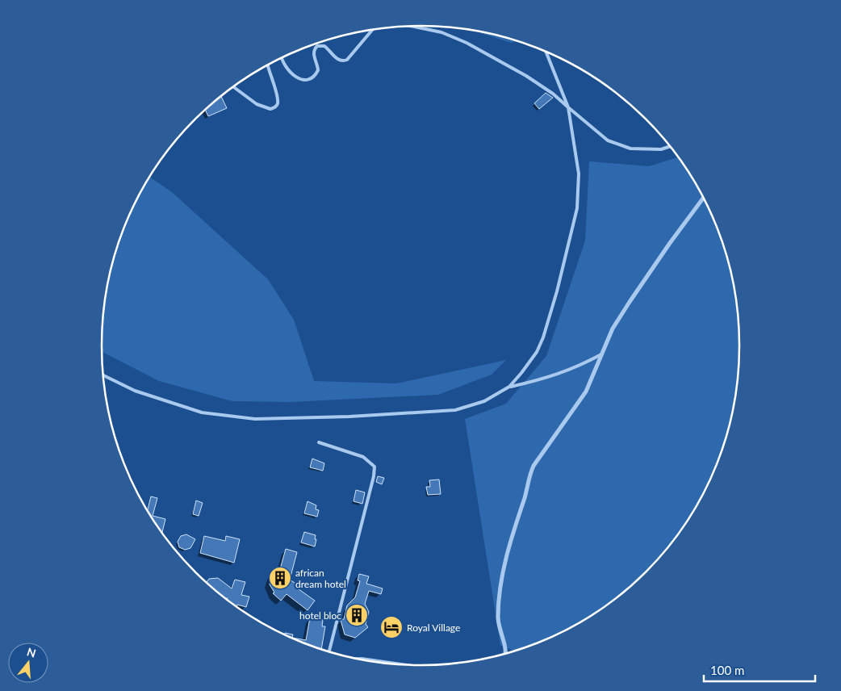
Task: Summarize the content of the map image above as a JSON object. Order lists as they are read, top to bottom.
{
  "places": {
    "building": ["african dream hotel", "hotel bloc"],
    "hotel": ["Royal Village"]
  },
  "scale_bar": "100 m",
  "north": "top"
}
